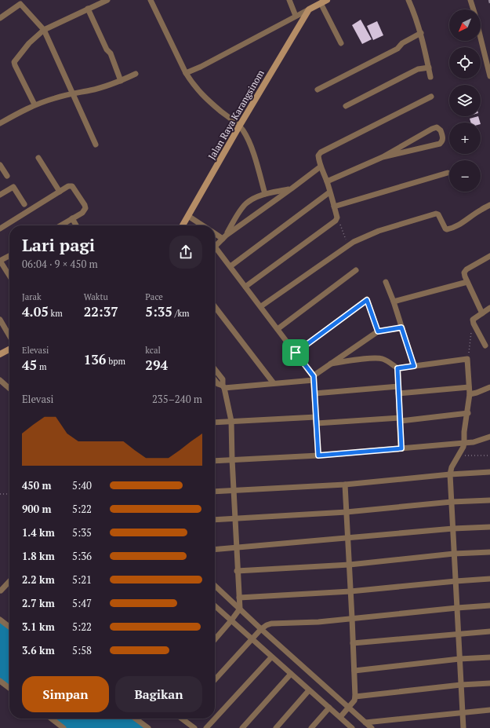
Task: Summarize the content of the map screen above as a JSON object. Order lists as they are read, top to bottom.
{
  "streets": {
    "street": ["Jalan Raya Karangsinom"]
  },
  "north": "bottom left",
  "page": {
    "map_buttons": ["+", "−"],
    "heading": ["Lari pagi", "06:04 · 9 × 450 m"],
    "stats": [
      ["Jarak", "4.05 km"],
      ["Waktu", "22:37"],
      ["Pace", "5:35 /km"],
      ["Elevasi", "45 m"],
      ["136 bpm"],
      ["kcal", "294"]
    ],
    "chart": ["Elevasi", "235–240 m"],
    "list": [
      {
        "name": "450 m",
        "note": "5:40"
      },
      {
        "name": "900 m",
        "note": "5:22"
      },
      {
        "name": "1.4 km",
        "note": "5:35"
      },
      {
        "name": "1.8 km",
        "note": "5:36"
      },
      {
        "name": "2.2 km",
        "note": "5:21"
      },
      {
        "name": "2.7 km",
        "note": "5:47"
      },
      {
        "name": "3.1 km",
        "note": "5:22"
      },
      {
        "name": "3.6 km",
        "note": "5:58"
      }
    ],
    "buttons": ["Simpan", "Bagikan"]
  }
}
